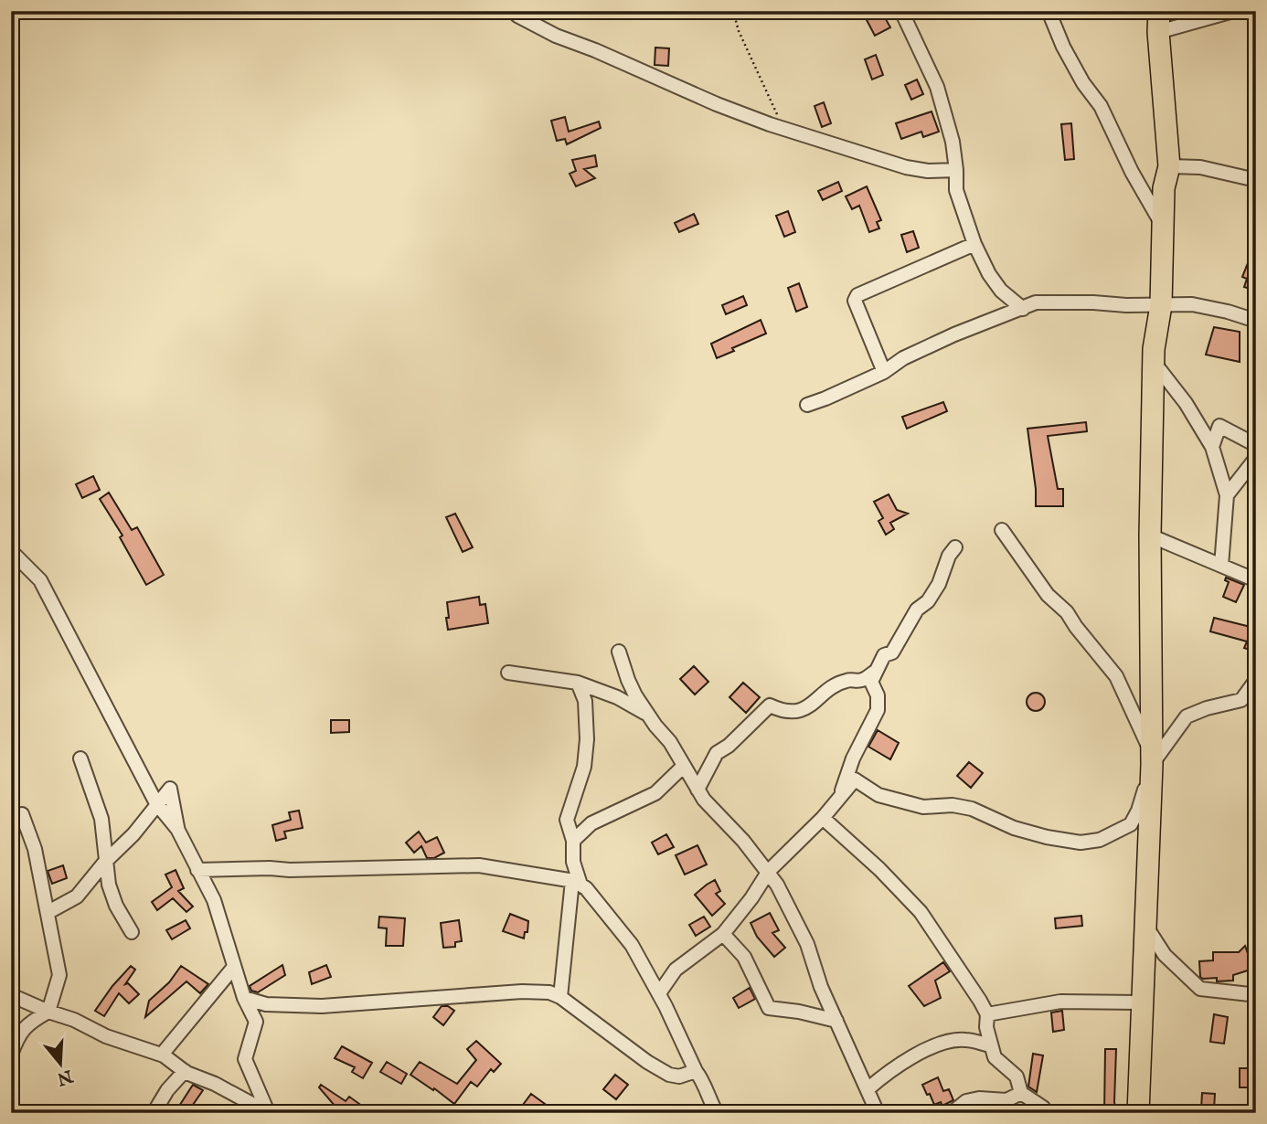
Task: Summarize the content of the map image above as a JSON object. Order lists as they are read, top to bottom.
{
  "north": "bottom"
}
